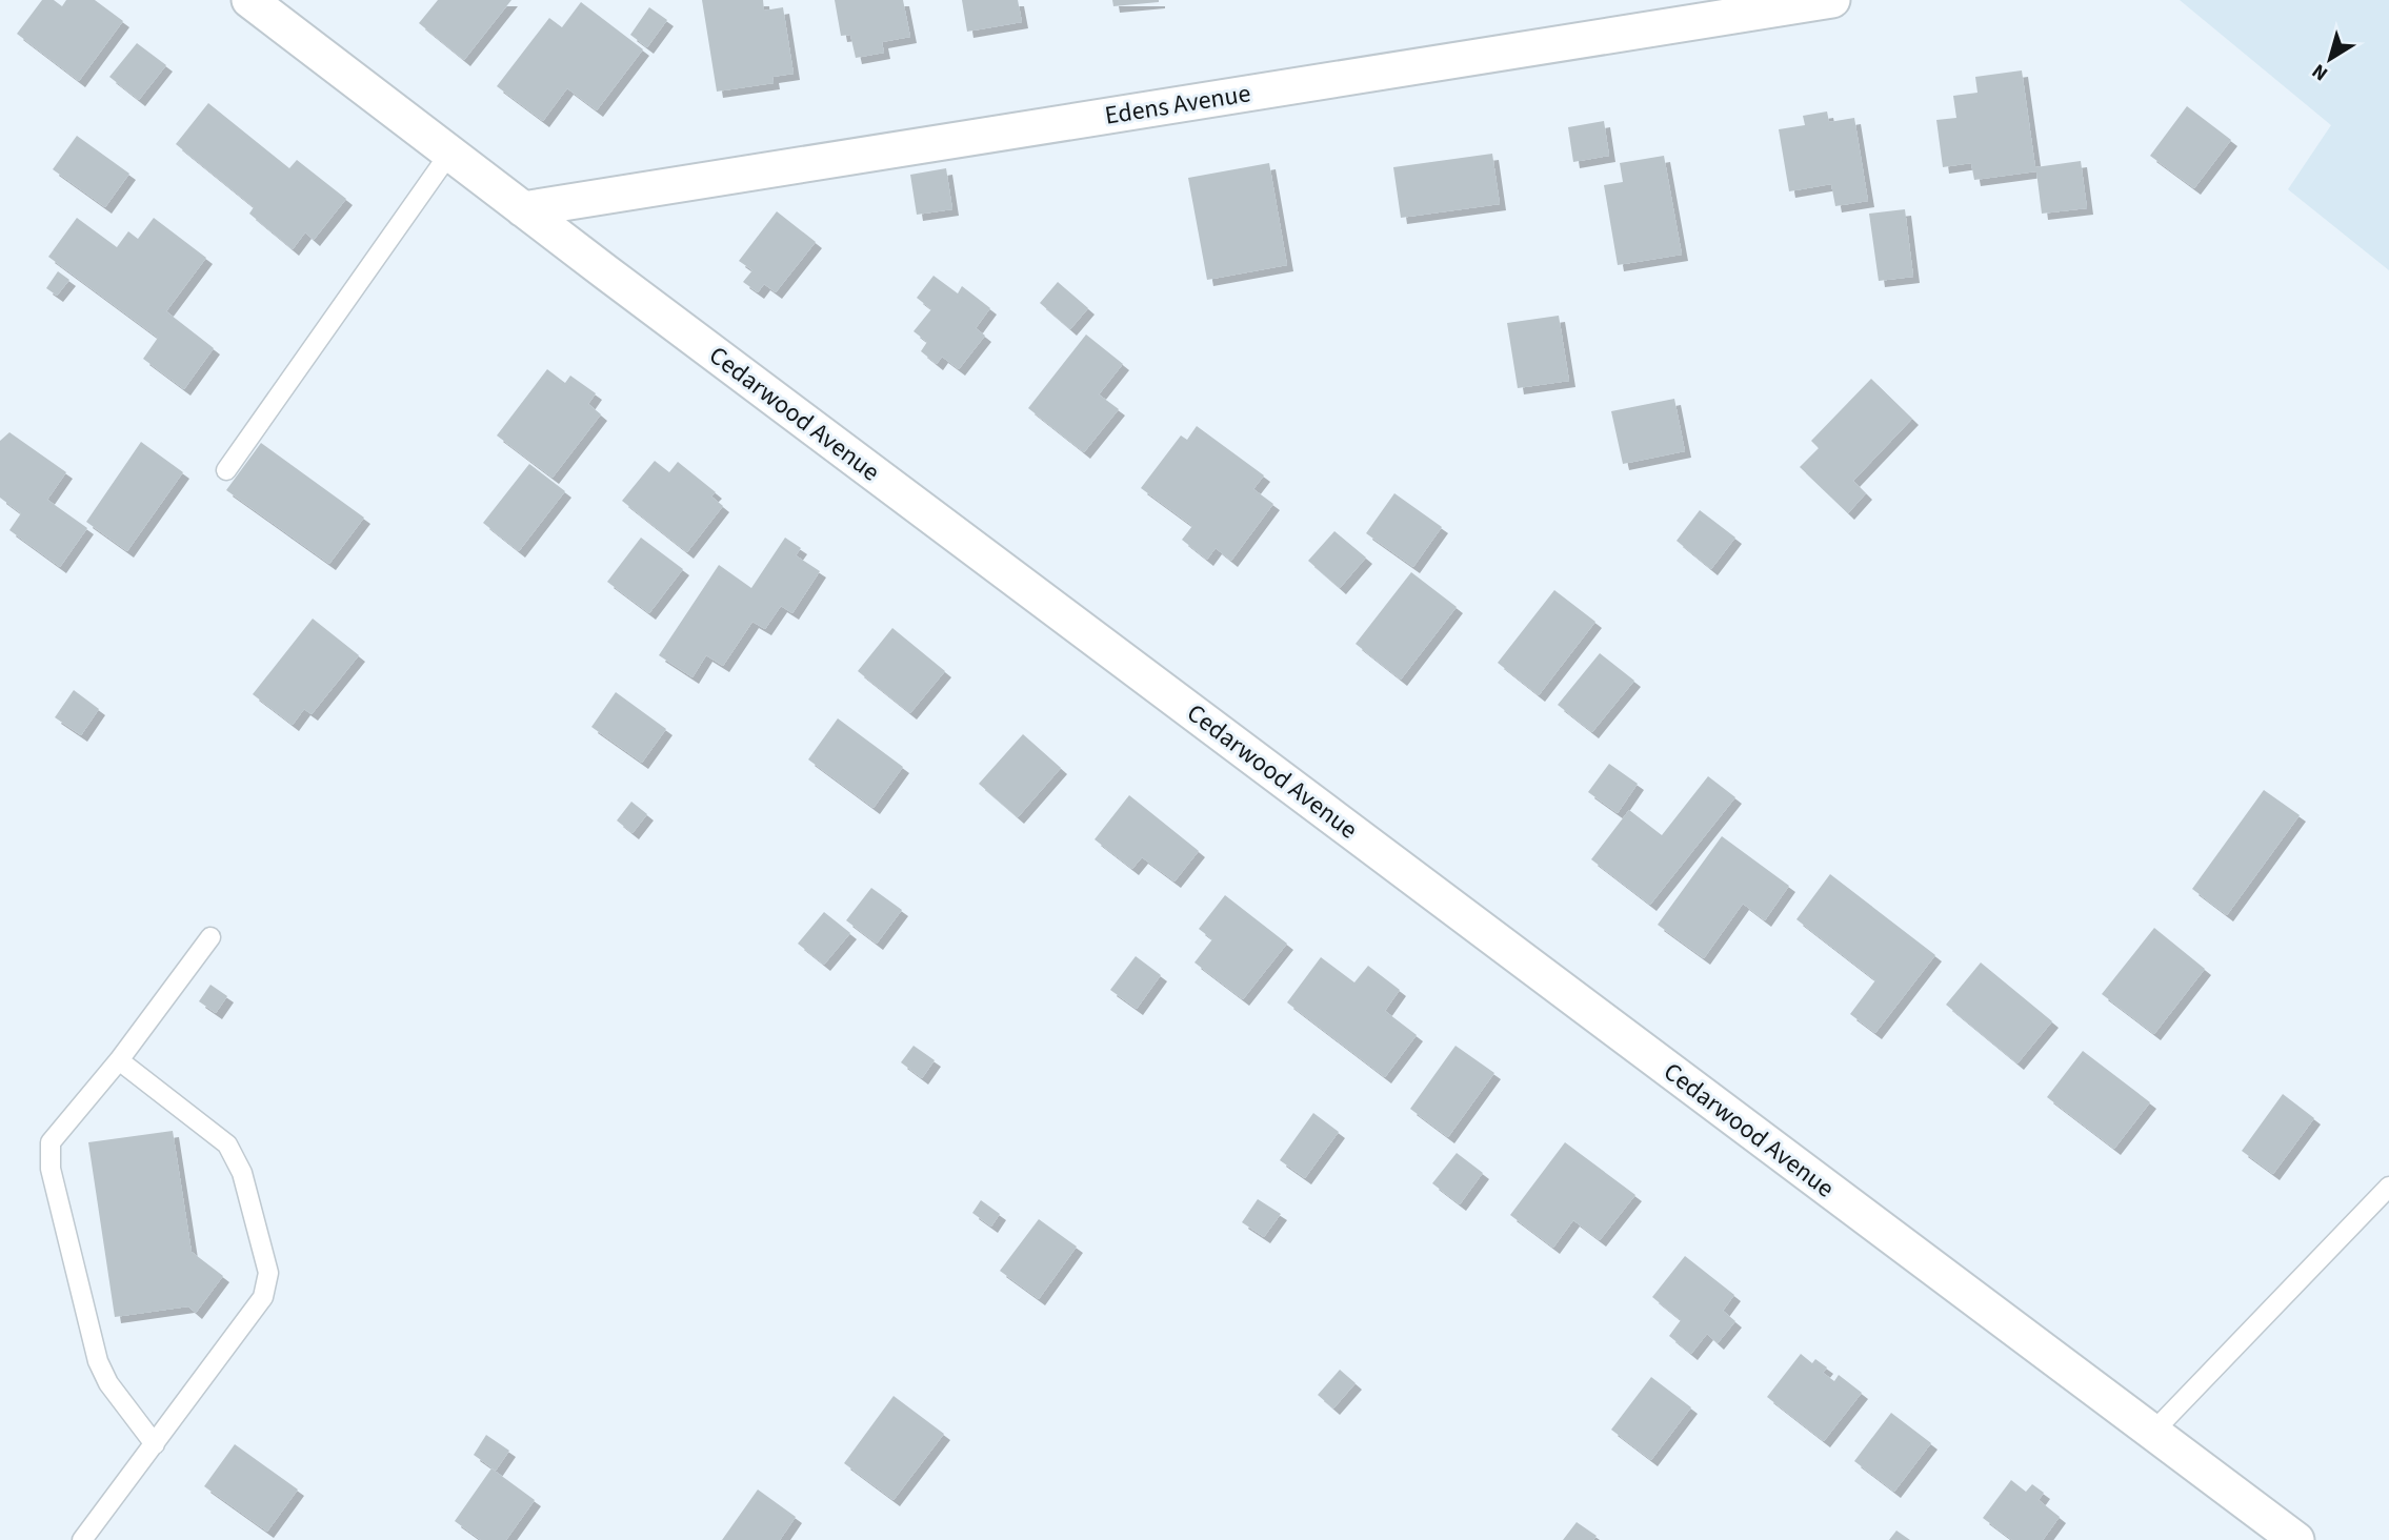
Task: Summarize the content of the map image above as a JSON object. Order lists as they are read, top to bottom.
{
  "streets": {
    "street": ["Edens Avenue", "Cedarwood Avenue"]
  },
  "crossings": [
    ["Edens Avenue", "Cedarwood Avenue"]
  ],
  "north": "bottom left"
}
